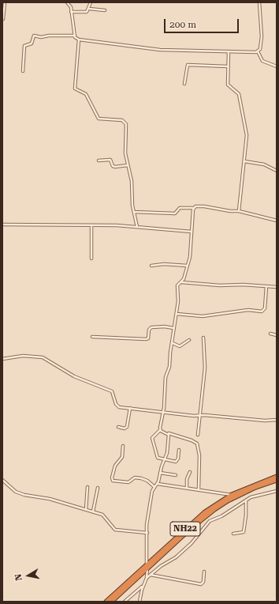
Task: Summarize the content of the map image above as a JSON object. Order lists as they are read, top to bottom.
{
  "streets": {
    "highway": ["NH22"]
  },
  "scale_bar": "200 m",
  "north": "left"
}
